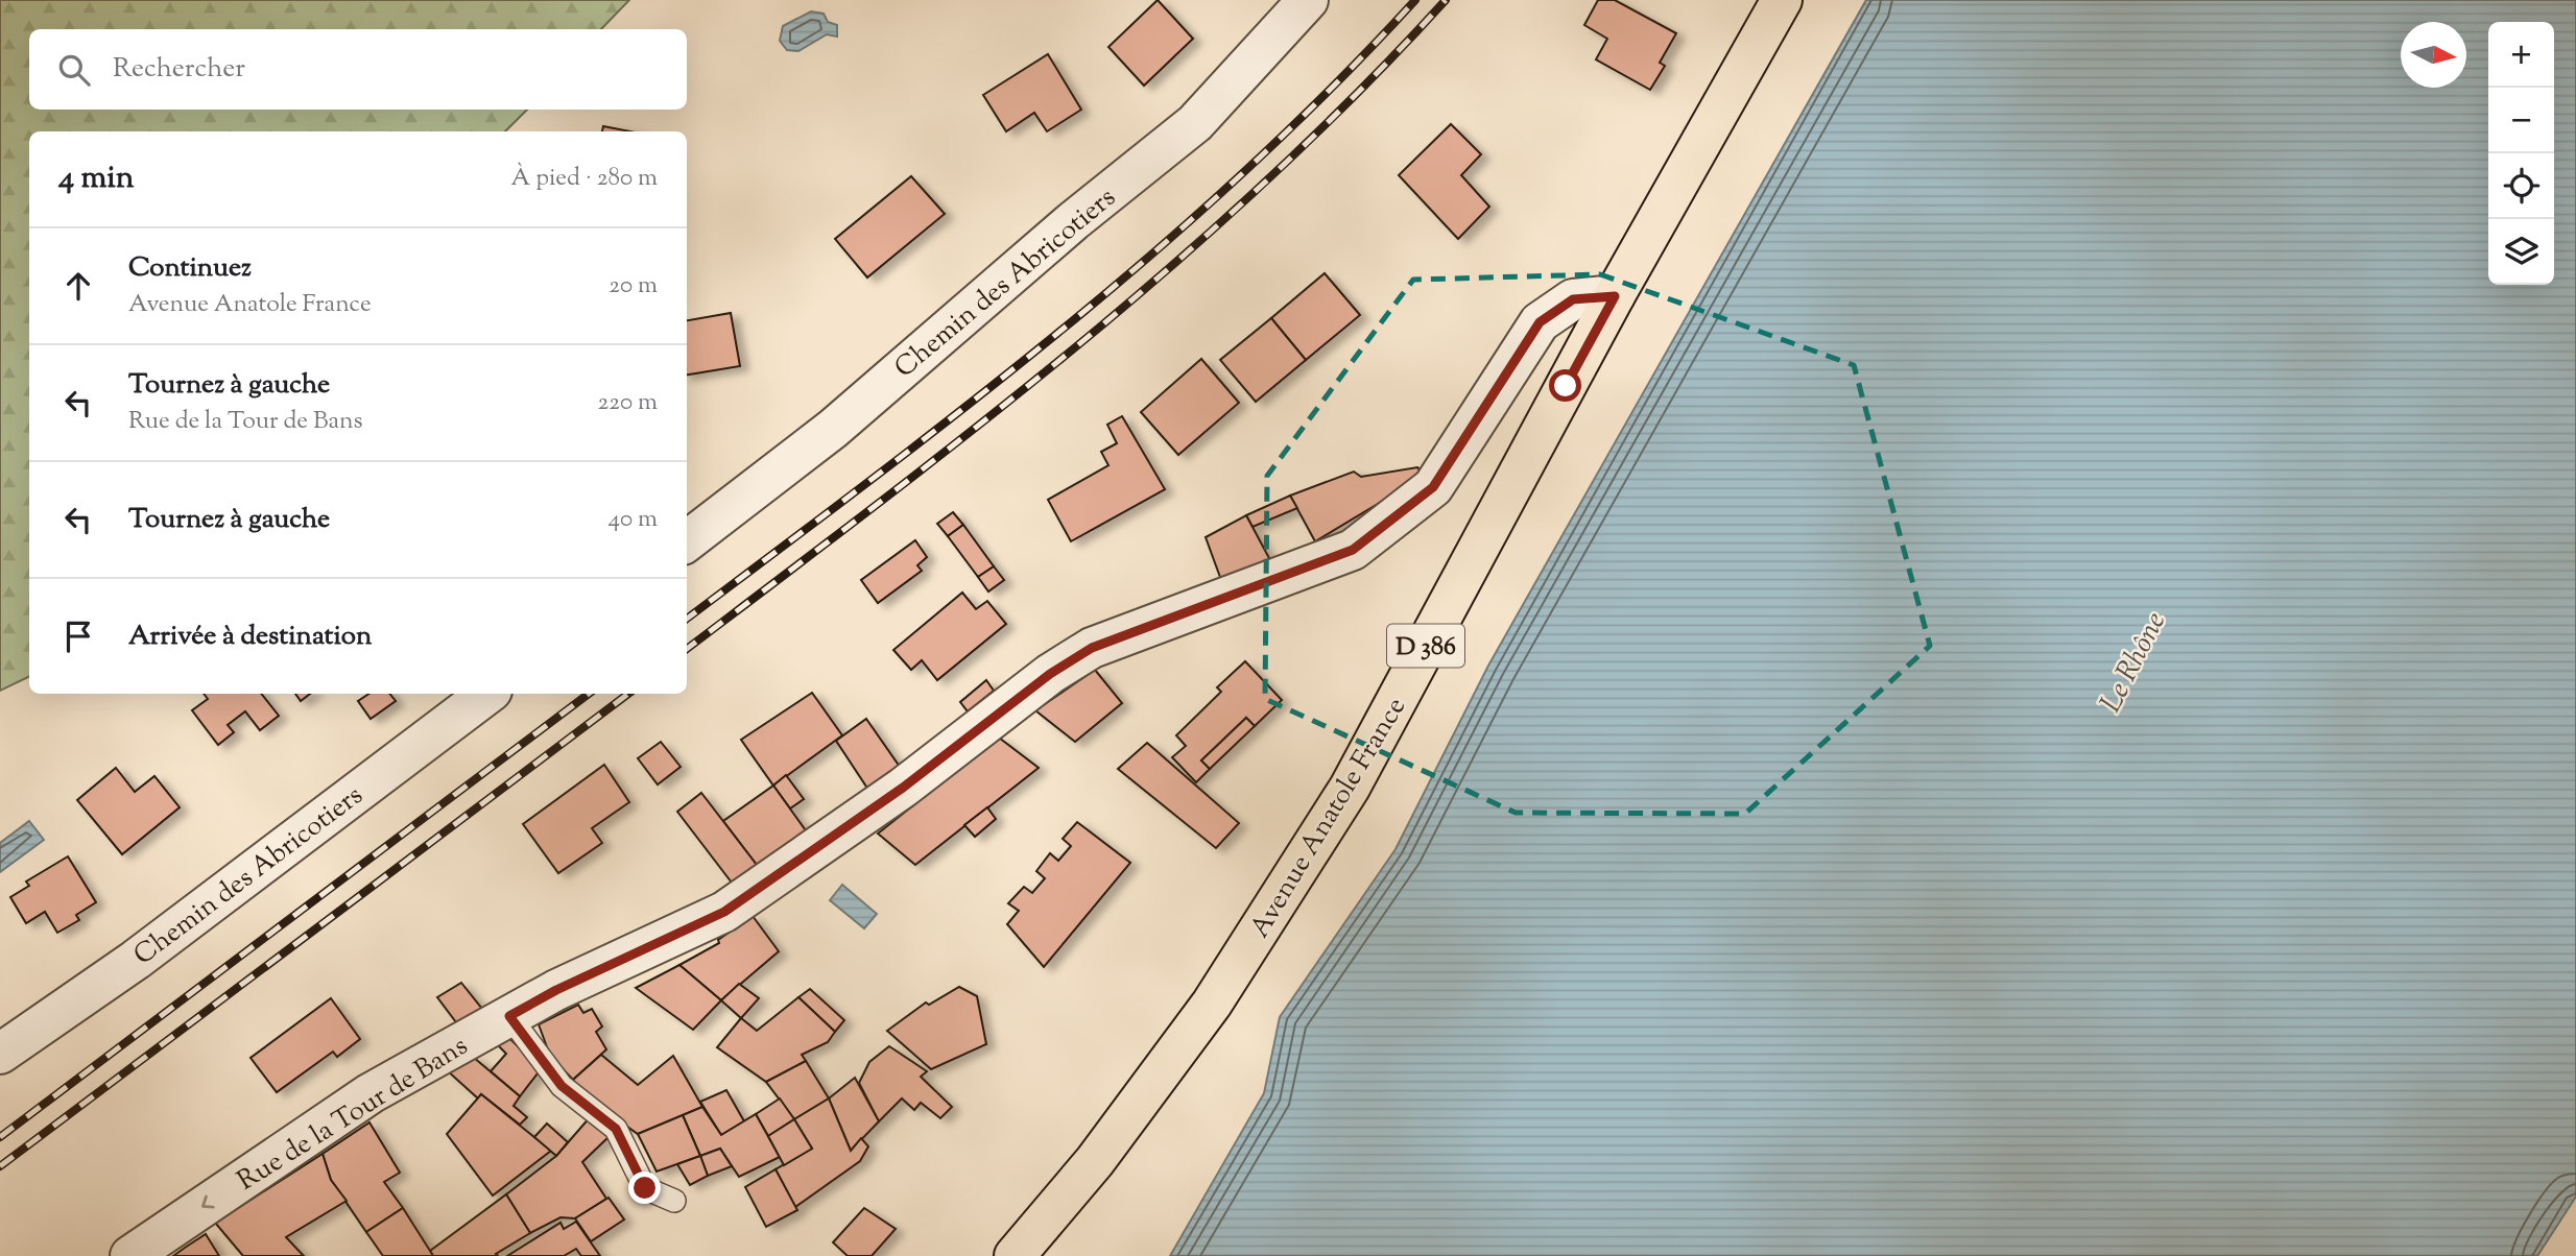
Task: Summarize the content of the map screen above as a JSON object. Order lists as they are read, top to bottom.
{
  "streets": {
    "main road": ["D 386", "Avenue Anatole France"],
    "street": ["Chemin des Abricotiers", "Rue de la Tour de Bans"]
  },
  "crossings": [
    ["Avenue Anatole France", "Rue de la Tour de Bans"]
  ],
  "water": ["Le Rhône"],
  "north": "right",
  "page": {
    "map_buttons": ["+", "−"],
    "search": "Rechercher",
    "heading": ["4 min", "À pied · 280 m"],
    "list": [
      ["Continuez", "Avenue Anatole France", "20 m"],
      ["Tournez à gauche", "Rue de la Tour de Bans", "220 m"],
      ["Tournez à gauche", "40 m"],
      "Arrivée à destination"
    ]
  }
}
